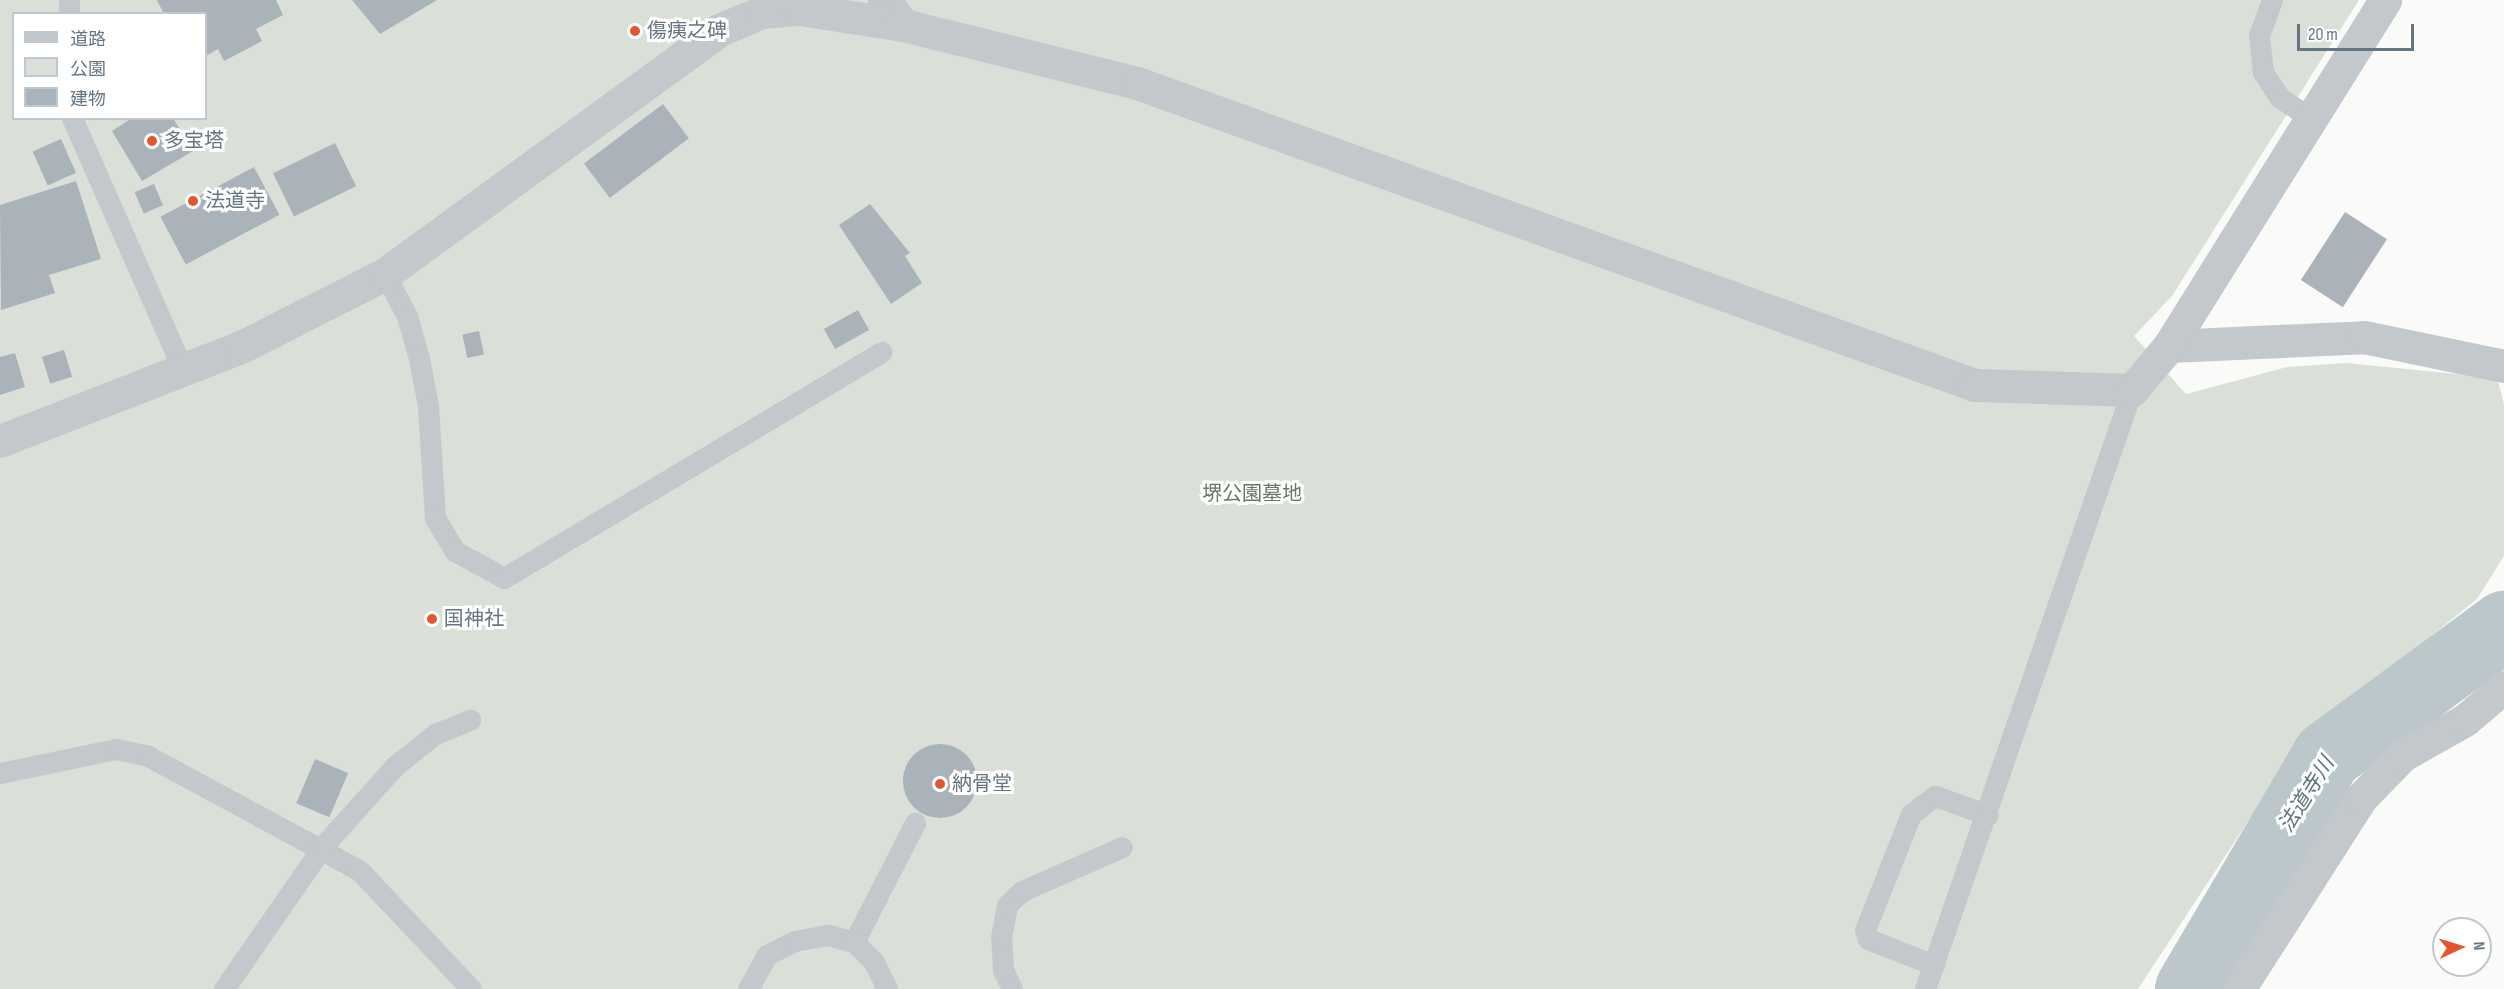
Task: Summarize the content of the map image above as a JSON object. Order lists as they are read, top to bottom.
{
  "water": ["法道寺川"],
  "parks": ["堺公園墓地"],
  "places": [
    "傷痍之碑",
    "多宝塔",
    "法道寺",
    "国神社",
    "納骨堂"
  ],
  "legend": ["道路", "公園", "建物"],
  "scale_bar": "20 m",
  "north": "right"
}
